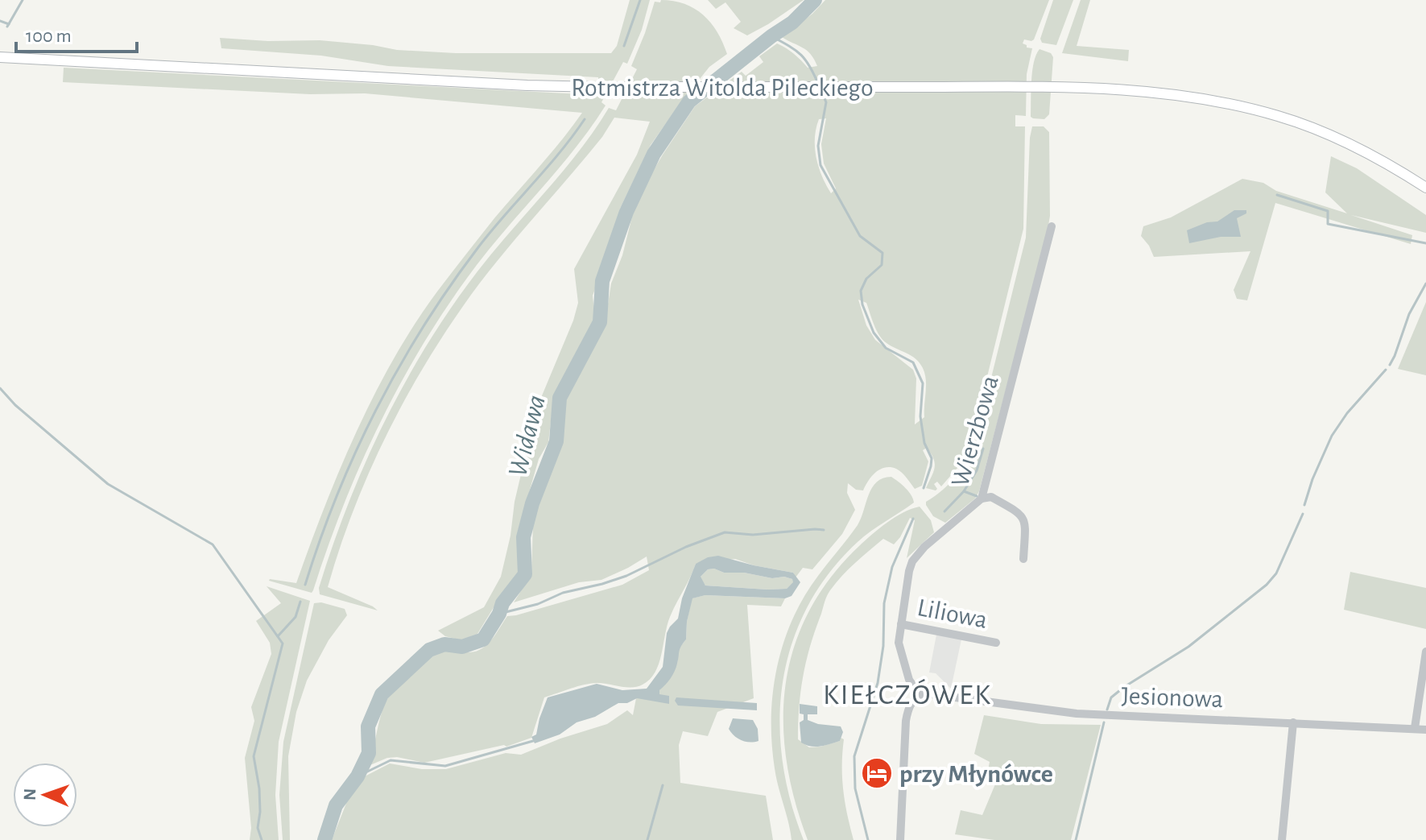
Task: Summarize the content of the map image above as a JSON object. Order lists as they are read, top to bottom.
{
  "streets": {
    "main road": ["Rotmistrza Witolda Pileckiego"],
    "street": ["Wierzbowa", "Liliowa", "Jesionowa"]
  },
  "crossings": [
    ["Wierzbowa", "Liliowa"],
    ["Wierzbowa", "Jesionowa"]
  ],
  "districts": ["KIEŁCZÓWEK"],
  "water": ["Widawa"],
  "places": {
    "hotel": ["przy Młynówce"]
  },
  "scale_bar": "100 m",
  "north": "left"
}
